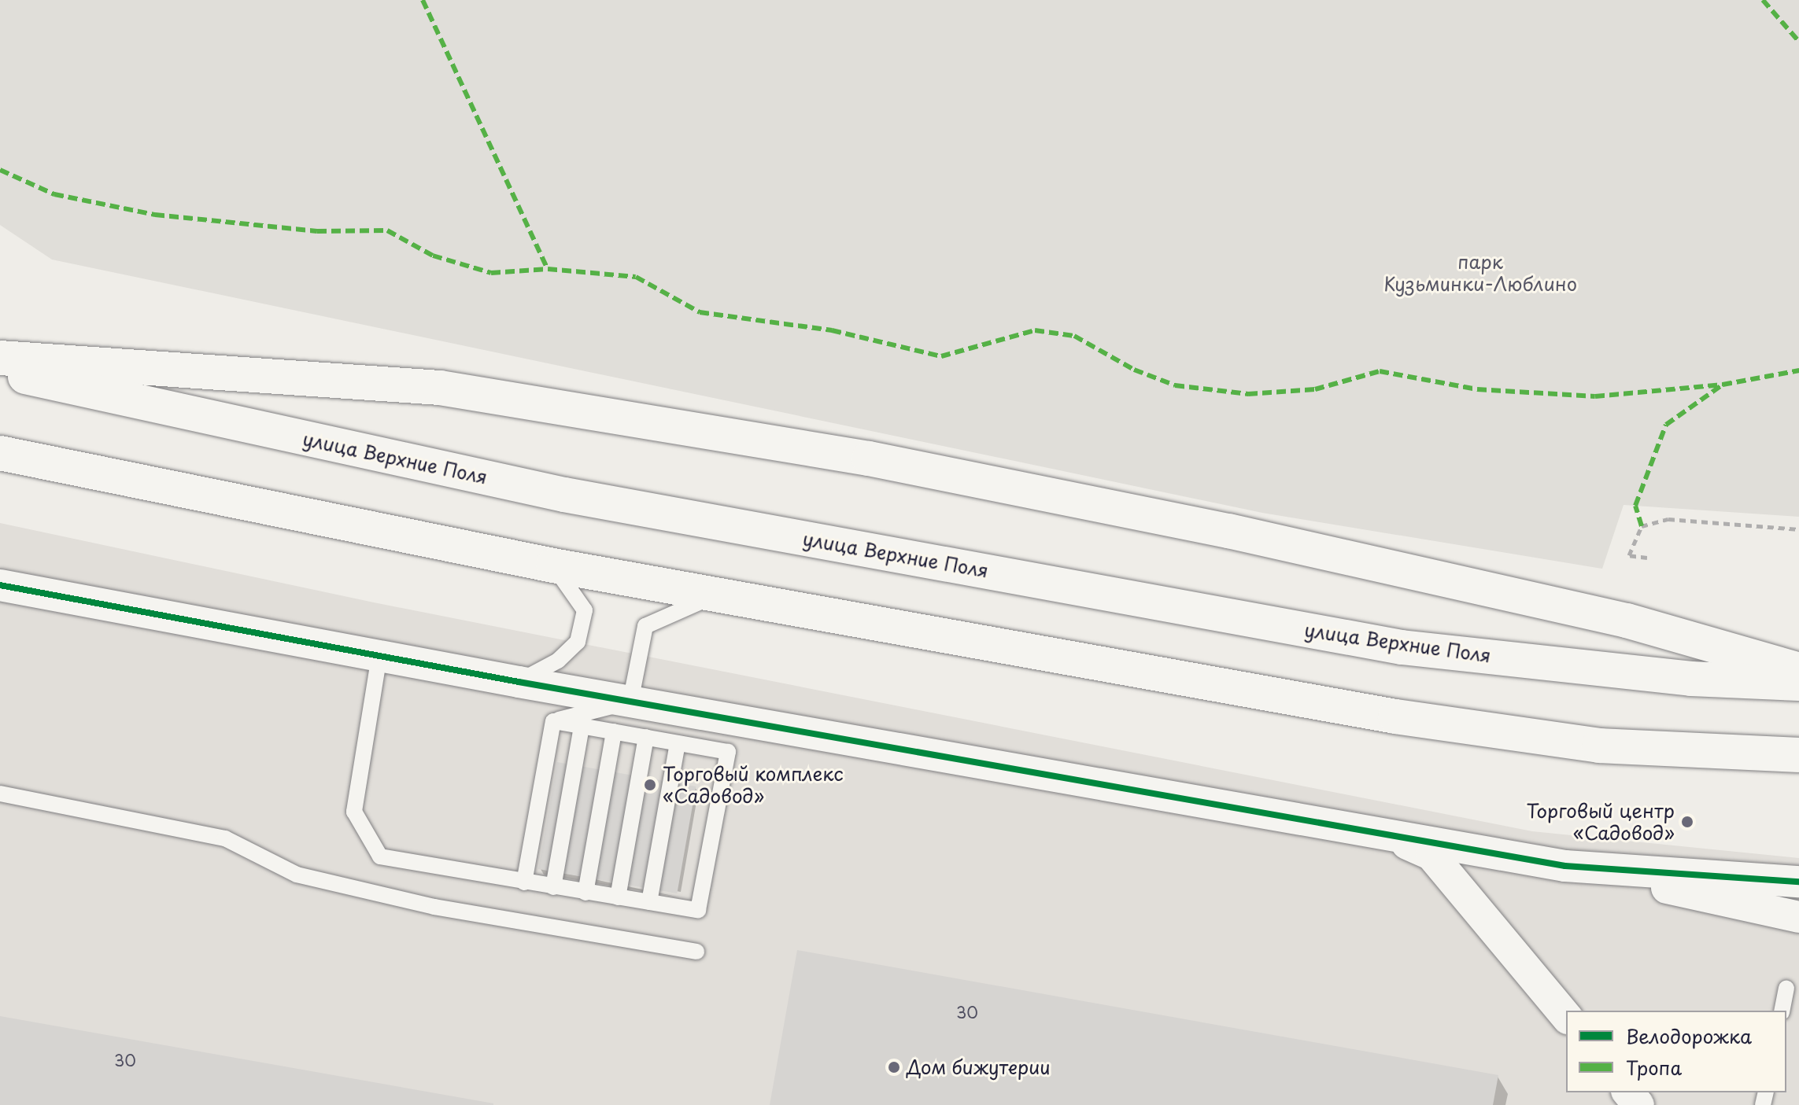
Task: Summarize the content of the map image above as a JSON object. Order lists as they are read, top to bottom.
{
  "streets": {
    "main road": ["улица Верхние Поля"]
  },
  "parks": ["парк Кузьминки-Люблино"],
  "places": ["Торговый комплекс «Садовод»", "Торговый центр «Садовод»", "Дом бижутерии"],
  "house_numbers": ["30", "30"],
  "legend": ["Велодорожка", "Тропа"]
}
